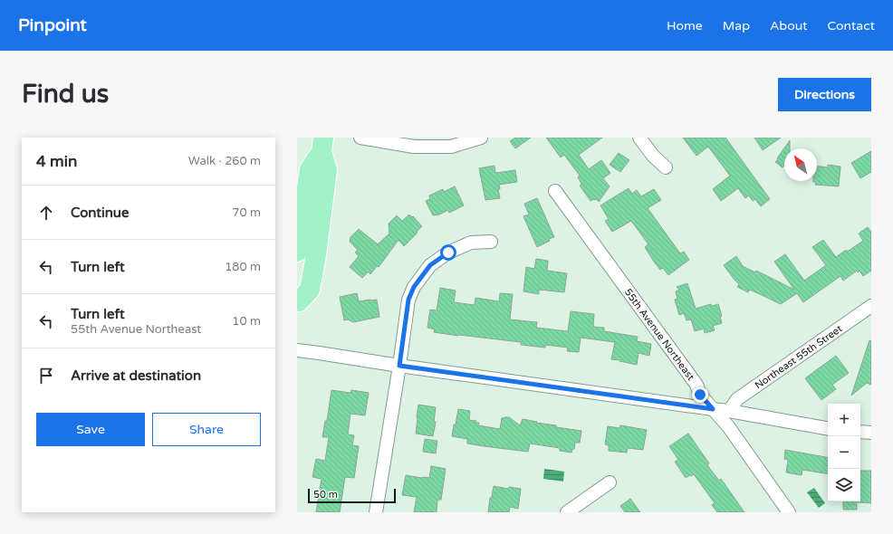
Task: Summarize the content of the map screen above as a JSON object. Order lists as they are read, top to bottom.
{
  "streets": {
    "street": ["55th Avenue Northeast", "Northeast 55th Street"]
  },
  "scale_bar": "50 m",
  "north": "top left",
  "page": {
    "header": "Pinpoint",
    "nav": [
      "Home",
      "Map",
      "About",
      "Contact"
    ],
    "buttons": [
      "Directions",
      ["Save", "Share"]
    ],
    "title": "Find us",
    "heading": ["4 min", "Walk · 260 m"],
    "list": [
      ["Continue", "70 m"],
      ["Turn left", "180 m"],
      ["Turn left", "55th Avenue Northeast", "10 m"],
      "Arrive at destination"
    ],
    "map_buttons": ["+", "−"],
    "scale": "50 m"
  }
}
